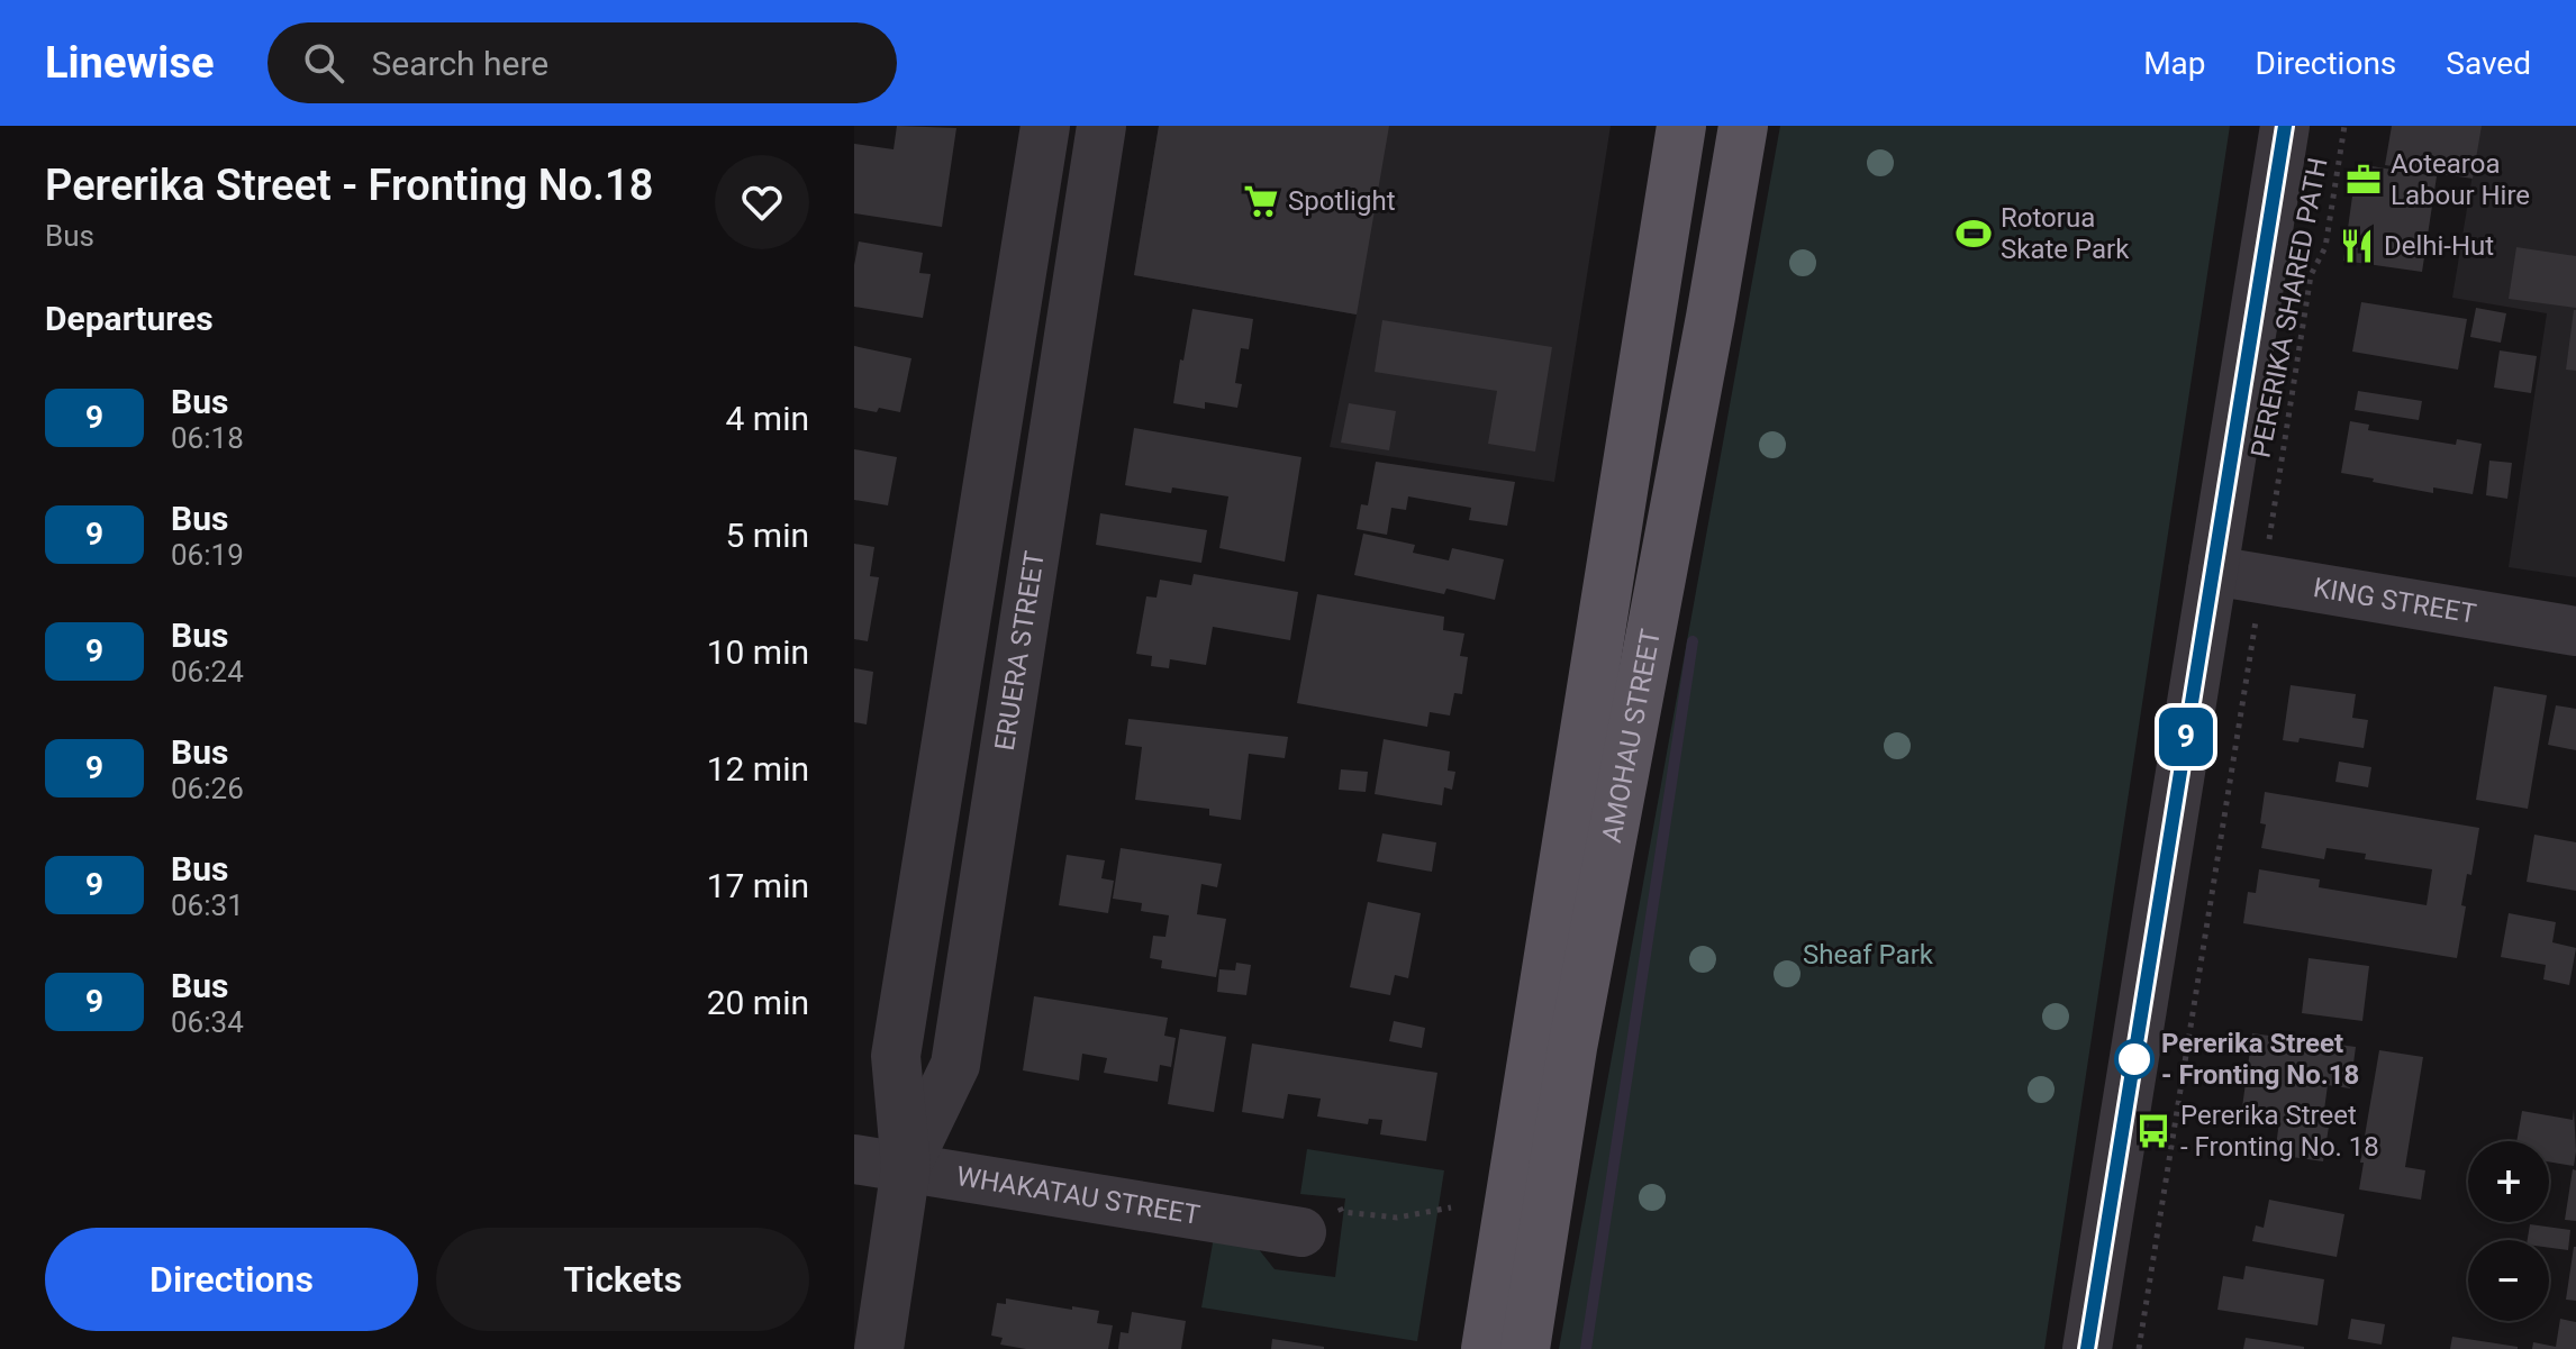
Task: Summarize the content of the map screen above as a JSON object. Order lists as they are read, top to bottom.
{
  "streets": {
    "main road": ["AMOHAU STREET"],
    "street": ["KING STREET", "ERUERA STREET", "WHAKATAU STREET"],
    "path": ["PERERIKA SHARED PATH"]
  },
  "crossings": [
    ["ERUERA STREET", "WHAKATAU STREET"]
  ],
  "parks": ["Sheaf Park"],
  "places": {
    "office": ["Aotearoa Labour Hire"],
    "supermarket": ["Spotlight"],
    "sports": ["Rotorua Skate Park"],
    "restaurant": ["Delhi-Hut"],
    "other": ["Pererika Street - Fronting No.18"],
    "bus stop": ["Pererika Street - Fronting No. 18"]
  },
  "lines": ["bus line 9"],
  "page": {
    "header": "Linewise",
    "search": "Search here",
    "nav": ["Map", "Directions", "Saved"],
    "heading": [
      ["Pererika Street - Fronting No.18", "Bus"],
      "Departures"
    ],
    "on_map": "9",
    "list": [
      {
        "mark": "9",
        "name": "Bus",
        "note": "06:18",
        "value": "4 min"
      },
      {
        "mark": "9",
        "name": "Bus",
        "note": "06:19",
        "value": "5 min"
      },
      {
        "mark": "9",
        "name": "Bus",
        "note": "06:24",
        "value": "10 min"
      },
      {
        "mark": "9",
        "name": "Bus",
        "note": "06:26",
        "value": "12 min"
      },
      {
        "mark": "9",
        "name": "Bus",
        "note": "06:31",
        "value": "17 min"
      },
      {
        "mark": "9",
        "name": "Bus",
        "note": "06:34",
        "value": "20 min"
      }
    ],
    "map_buttons": ["+", "−"],
    "buttons": ["Directions", "Tickets"]
  }
}
